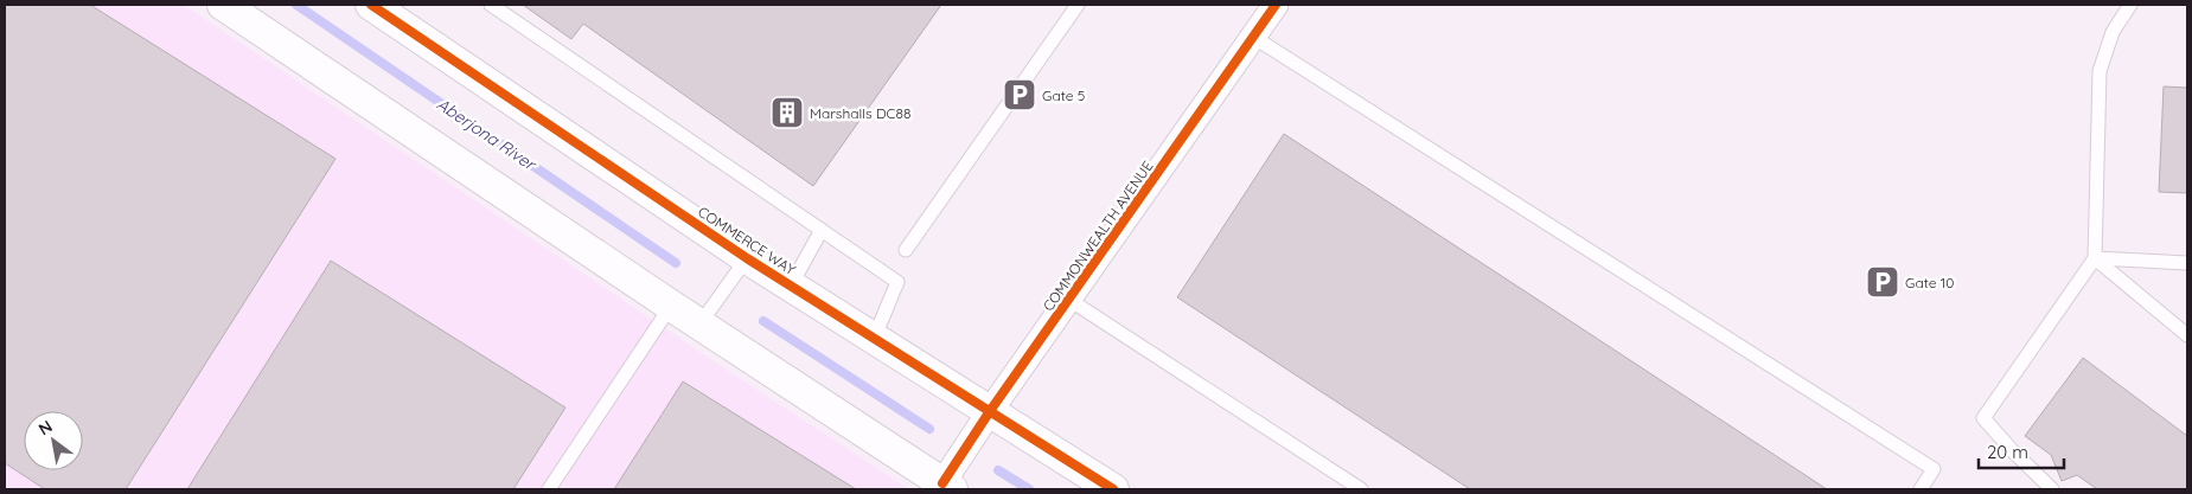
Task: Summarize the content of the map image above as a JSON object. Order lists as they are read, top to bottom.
{
  "streets": {
    "street": ["COMMONWEALTH AVENUE", "COMMERCE WAY"]
  },
  "crossings": [
    ["COMMONWEALTH AVENUE", "COMMERCE WAY"]
  ],
  "water": ["Aberjona River"],
  "places": {
    "parking": ["Gate 5", "Gate 10"],
    "building": ["Marshalls DC88"]
  },
  "scale_bar": "20 m",
  "north": "top left"
}
